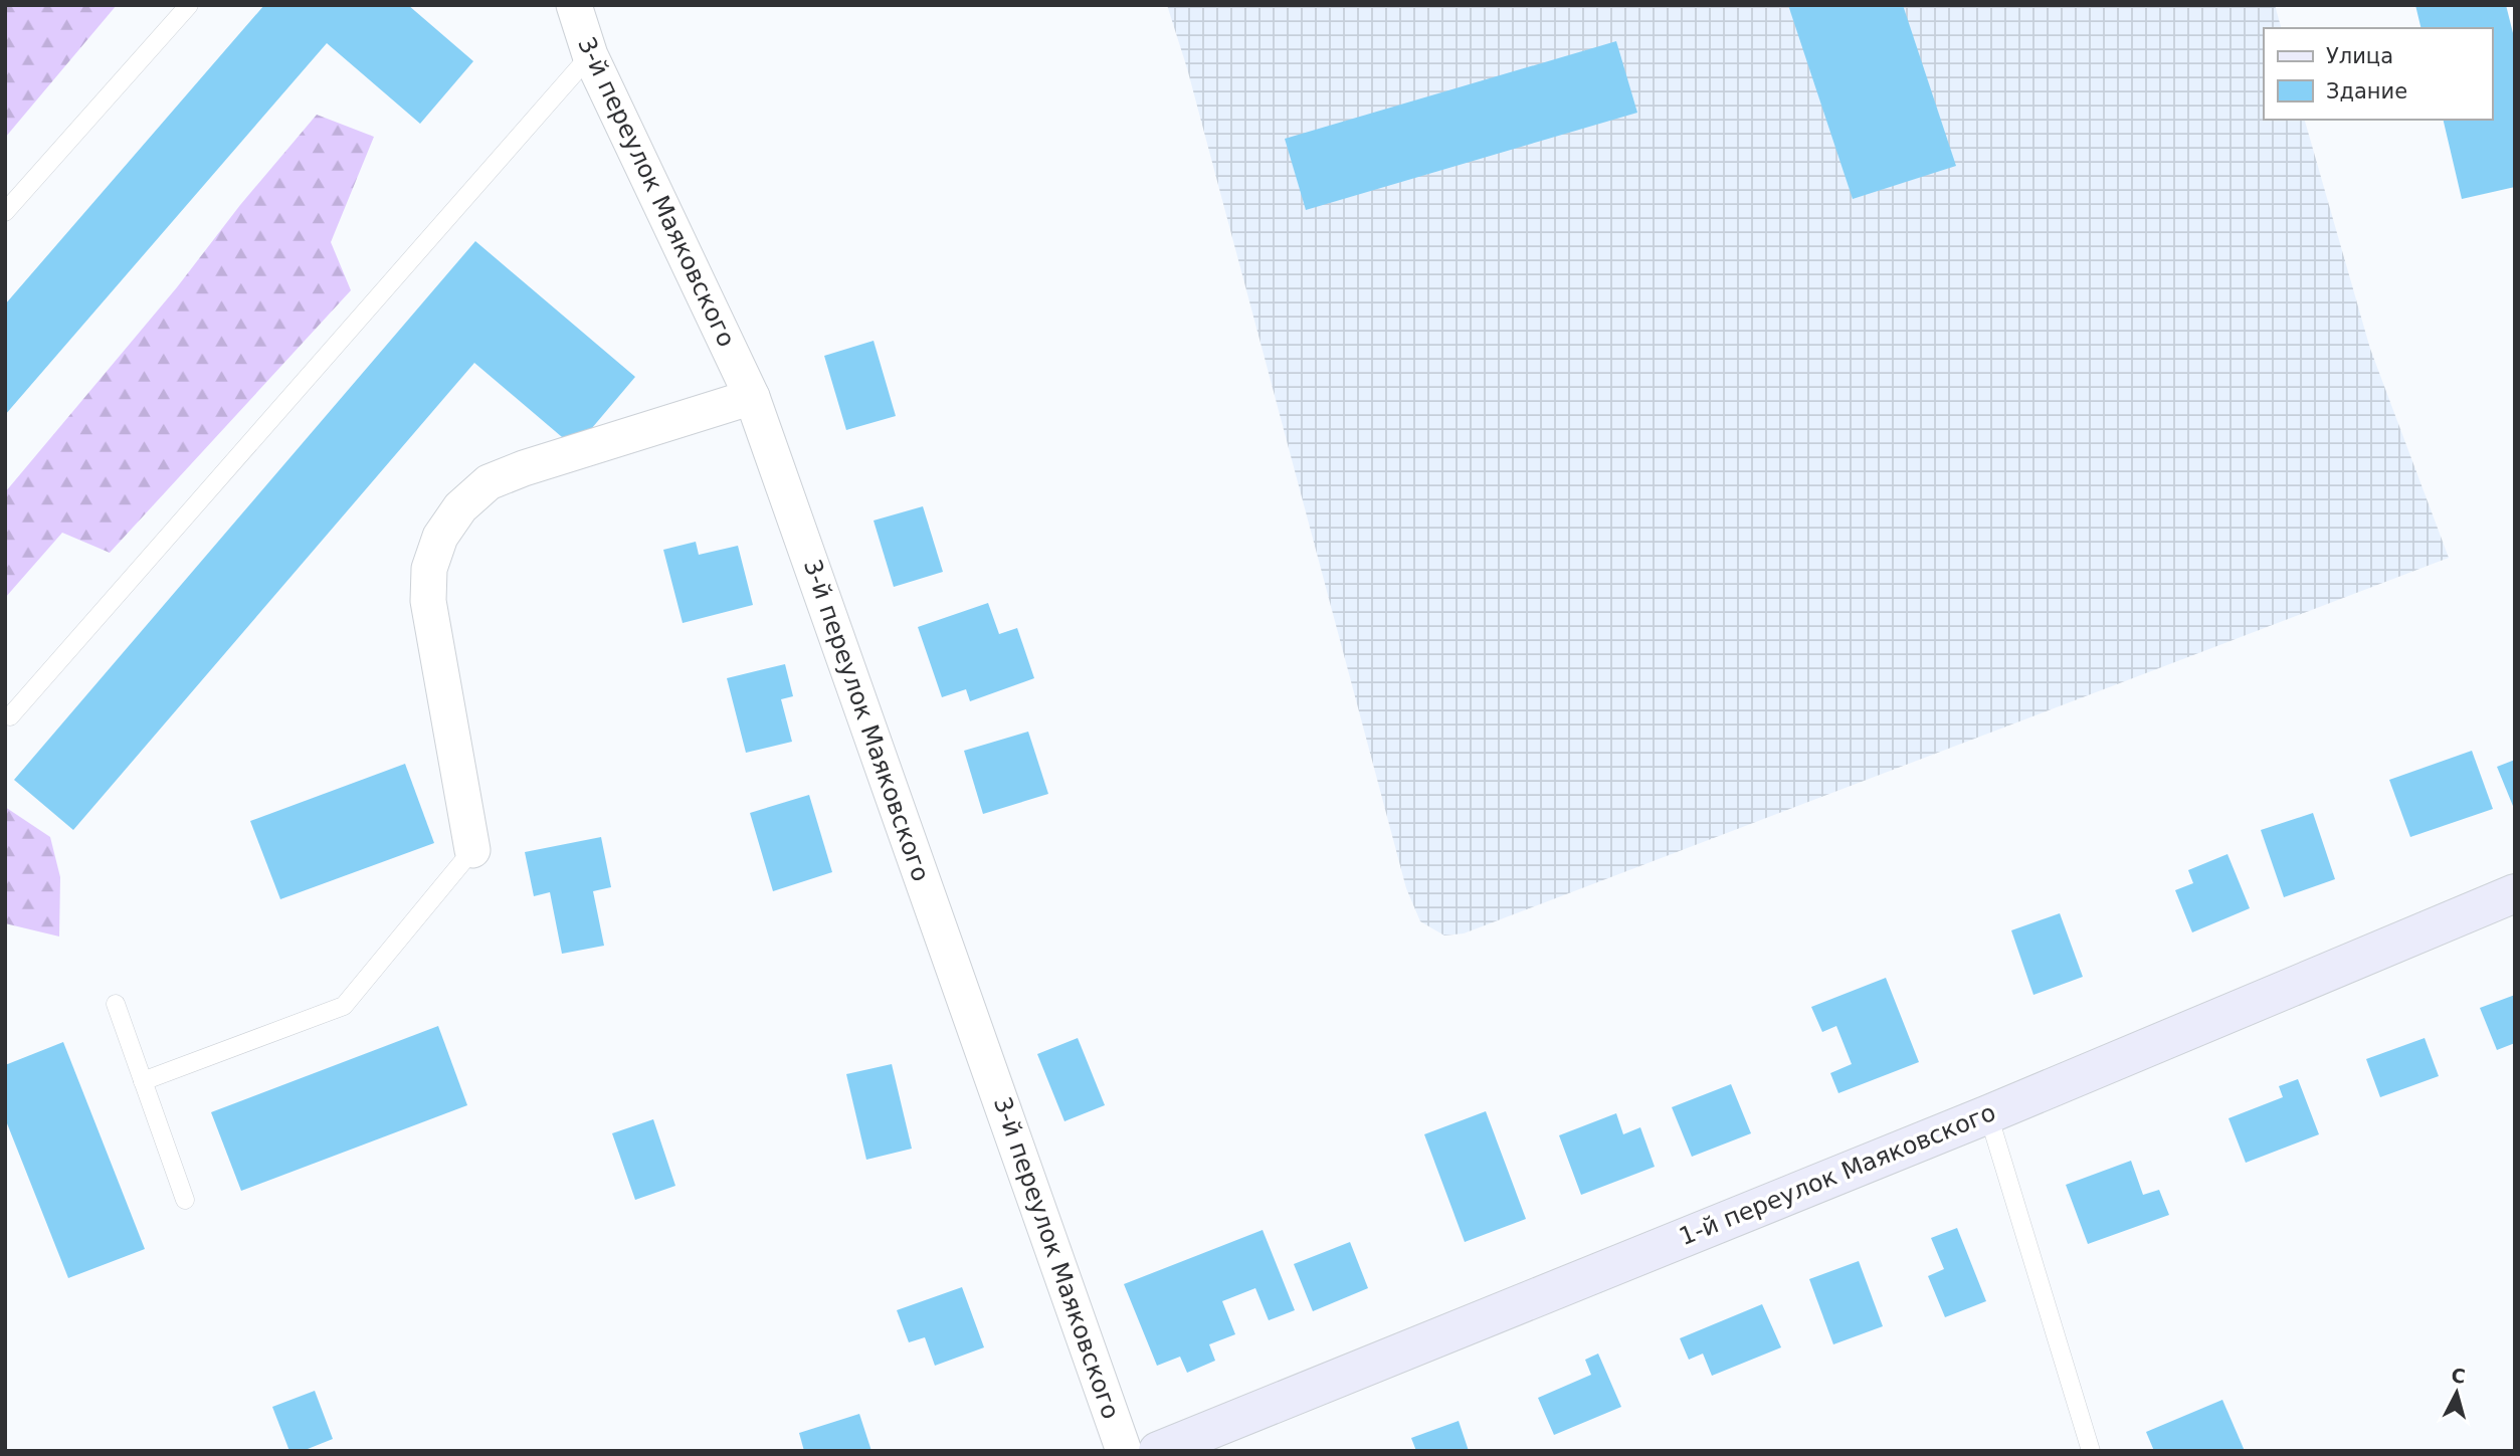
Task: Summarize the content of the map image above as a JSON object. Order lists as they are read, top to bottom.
{
  "streets": {
    "street": ["3-й переулок Маяковского", "1-й переулок Маяковского"]
  },
  "legend": ["Улица", "Здание"],
  "north": "top"
}
